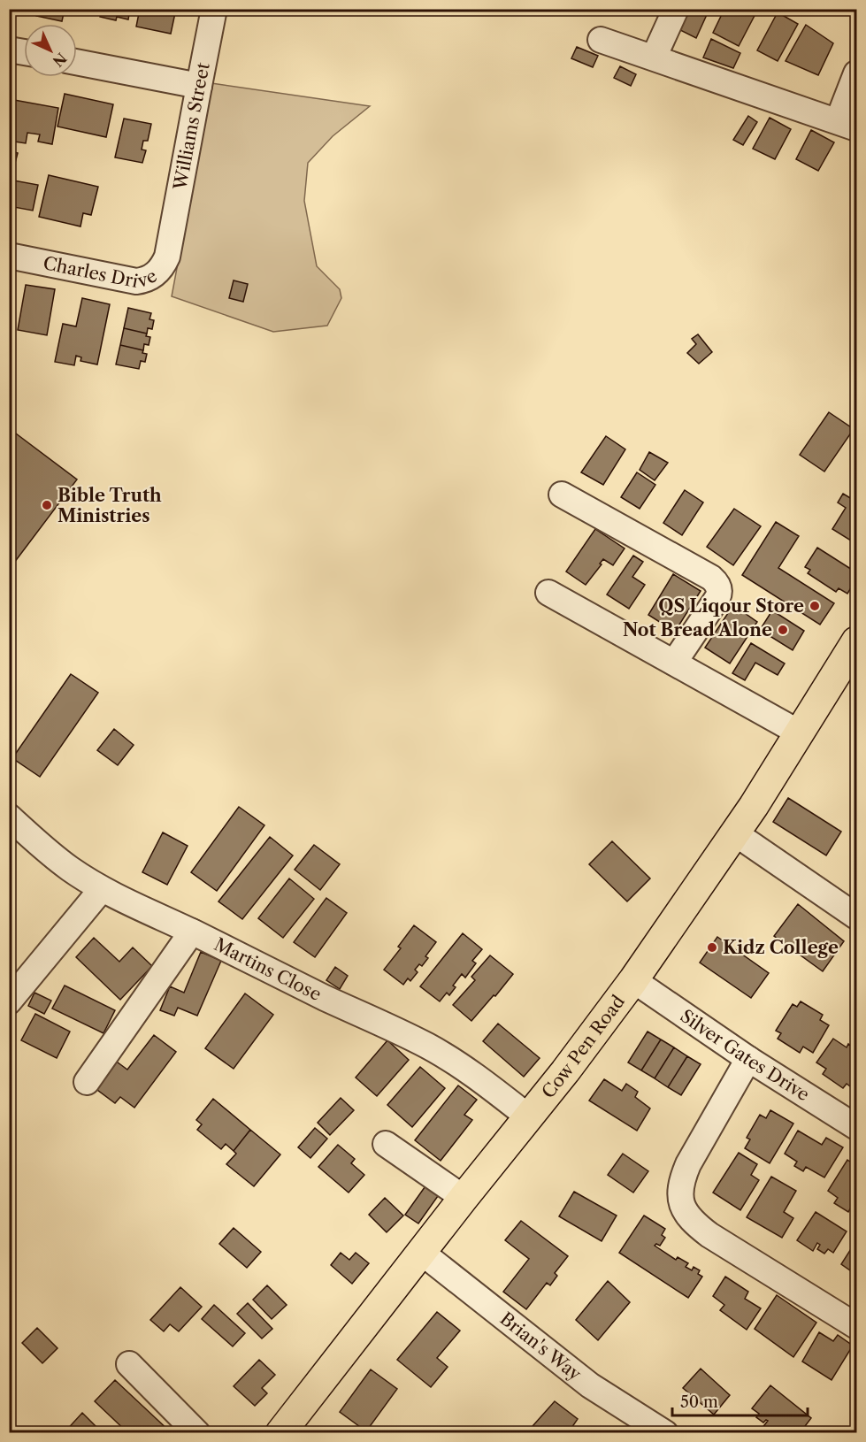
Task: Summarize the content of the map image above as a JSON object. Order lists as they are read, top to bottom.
{
  "streets": {
    "main road": ["Cow Pen Road"],
    "street": [
      "Williams Street",
      "Charles Drive",
      "Martins Close",
      "Silver Gates Drive",
      "Brian's Way"
    ]
  },
  "crossings": [
    ["Williams Street", "Charles Drive"],
    ["Martins Close", "Cow Pen Road"],
    ["Cow Pen Road", "Silver Gates Drive"],
    ["Cow Pen Road", "Brian's Way"]
  ],
  "places": [
    "Bible Truth Ministries",
    "QS Liqour Store",
    "Not Bread Alone",
    "Kidz College"
  ],
  "scale_bar": "50 m",
  "north": "bottom right"
}
